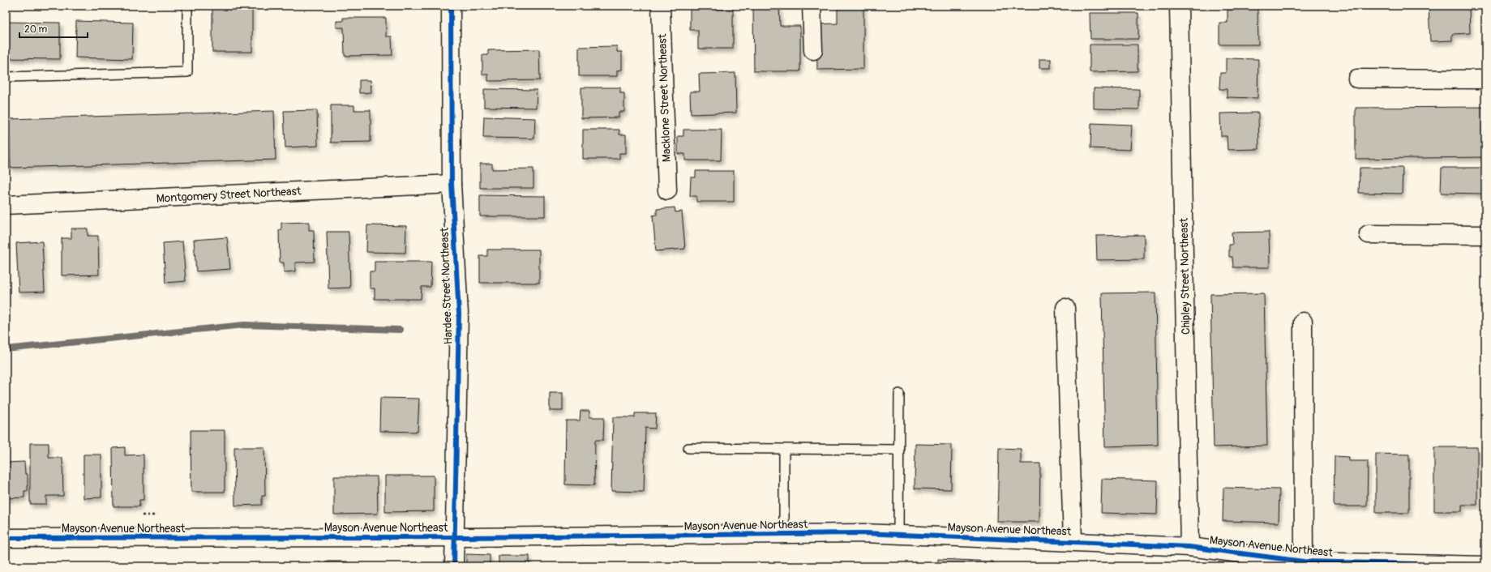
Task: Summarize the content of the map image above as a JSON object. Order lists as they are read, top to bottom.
{
  "streets": {
    "street": [
      "Macklone Street Northeast",
      "Montgomery Street Northeast",
      "Chipley Street Northeast",
      "Hardee Street Northeast",
      "Mayson Avenue Northeast"
    ]
  },
  "crossings": [
    ["Montgomery Street Northeast", "Hardee Street Northeast"],
    ["Chipley Street Northeast", "Mayson Avenue Northeast"],
    ["Hardee Street Northeast", "Mayson Avenue Northeast"]
  ],
  "scale_bar": "20 m"
}
